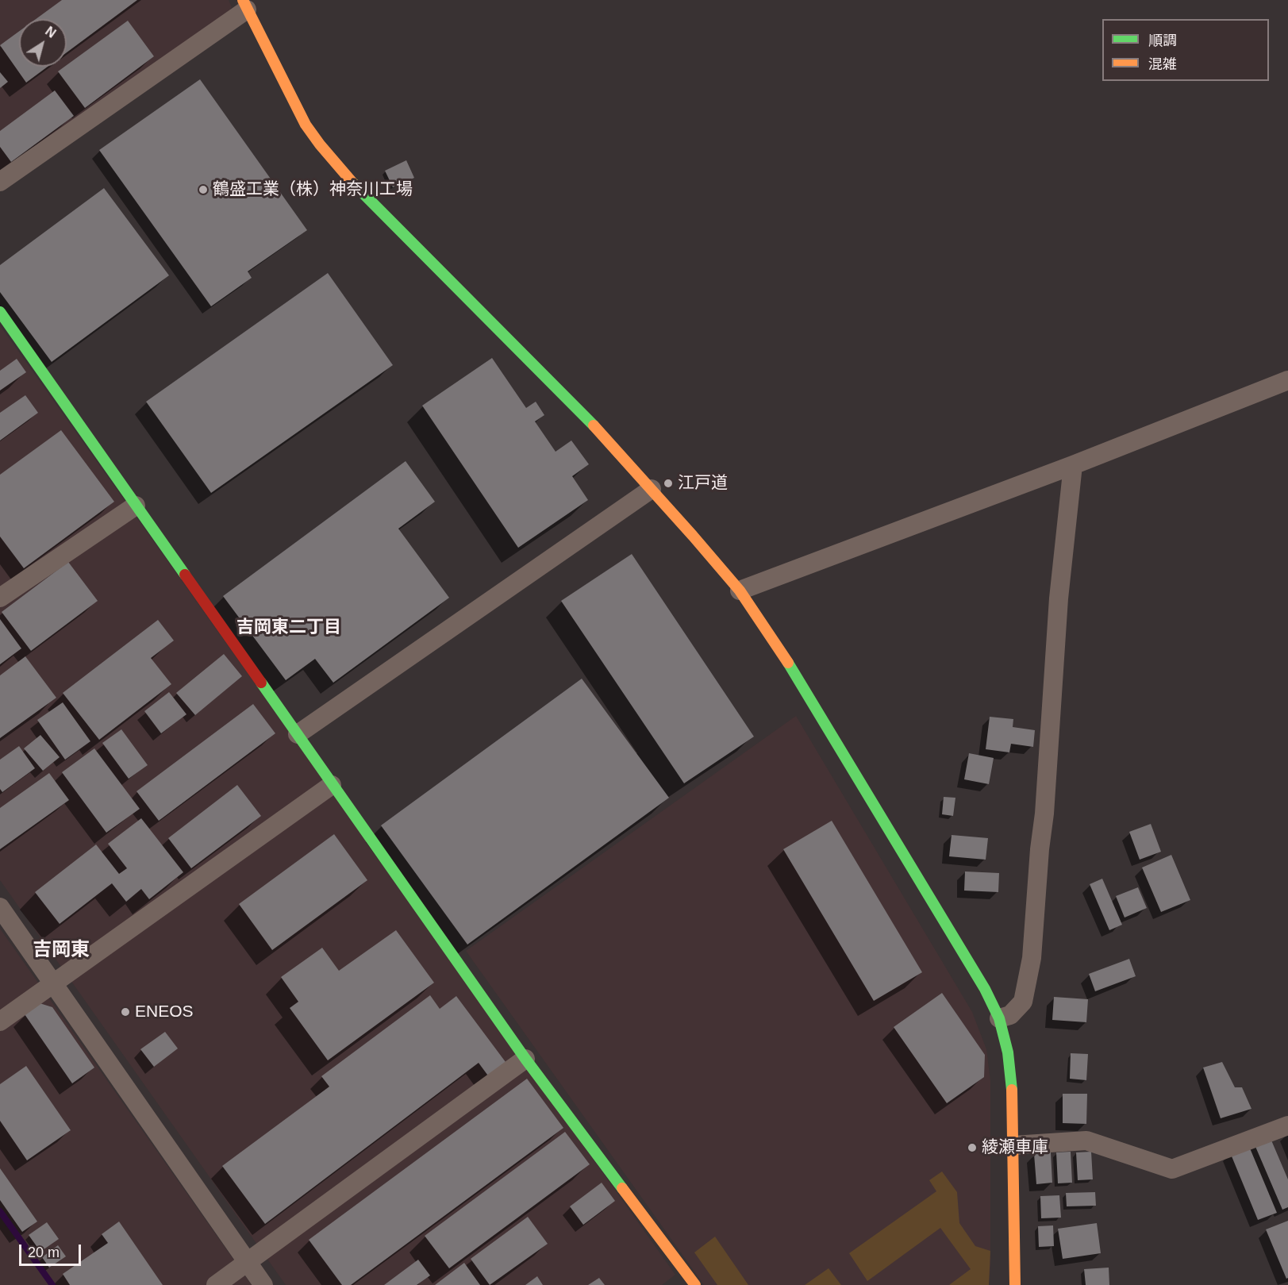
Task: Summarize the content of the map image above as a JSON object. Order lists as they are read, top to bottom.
{
  "districts": ["吉岡東二丁目", "吉岡東"],
  "places": [
    "鶴盛工業（株）神奈川工場",
    "江戸道",
    "ENEOS",
    "綾瀬車庫"
  ],
  "legend": ["順調", "混雑"],
  "scale_bar": "20 m",
  "north": "top right"
}
